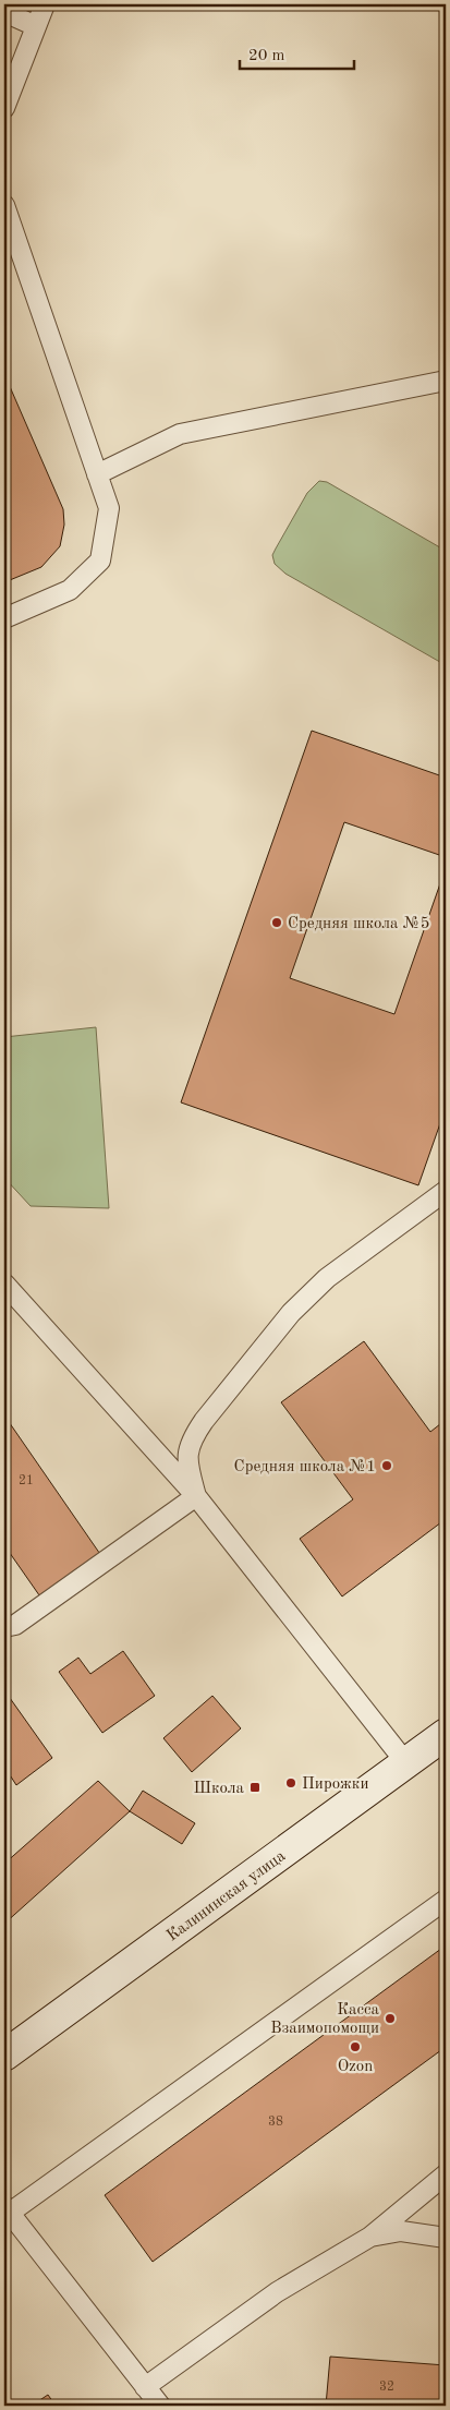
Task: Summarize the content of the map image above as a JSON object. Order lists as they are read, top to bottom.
{
  "streets": {
    "main road": ["Калининская улица"]
  },
  "places": {
    "other": [
      "Средняя школа №5",
      "Средняя школа №1",
      "Пирожки",
      "Касса Взаимопомощи",
      "Ozon"
    ],
    "transit": ["Школа"]
  },
  "house_numbers": ["21", "38", "32"],
  "scale_bar": "20 m"
}
